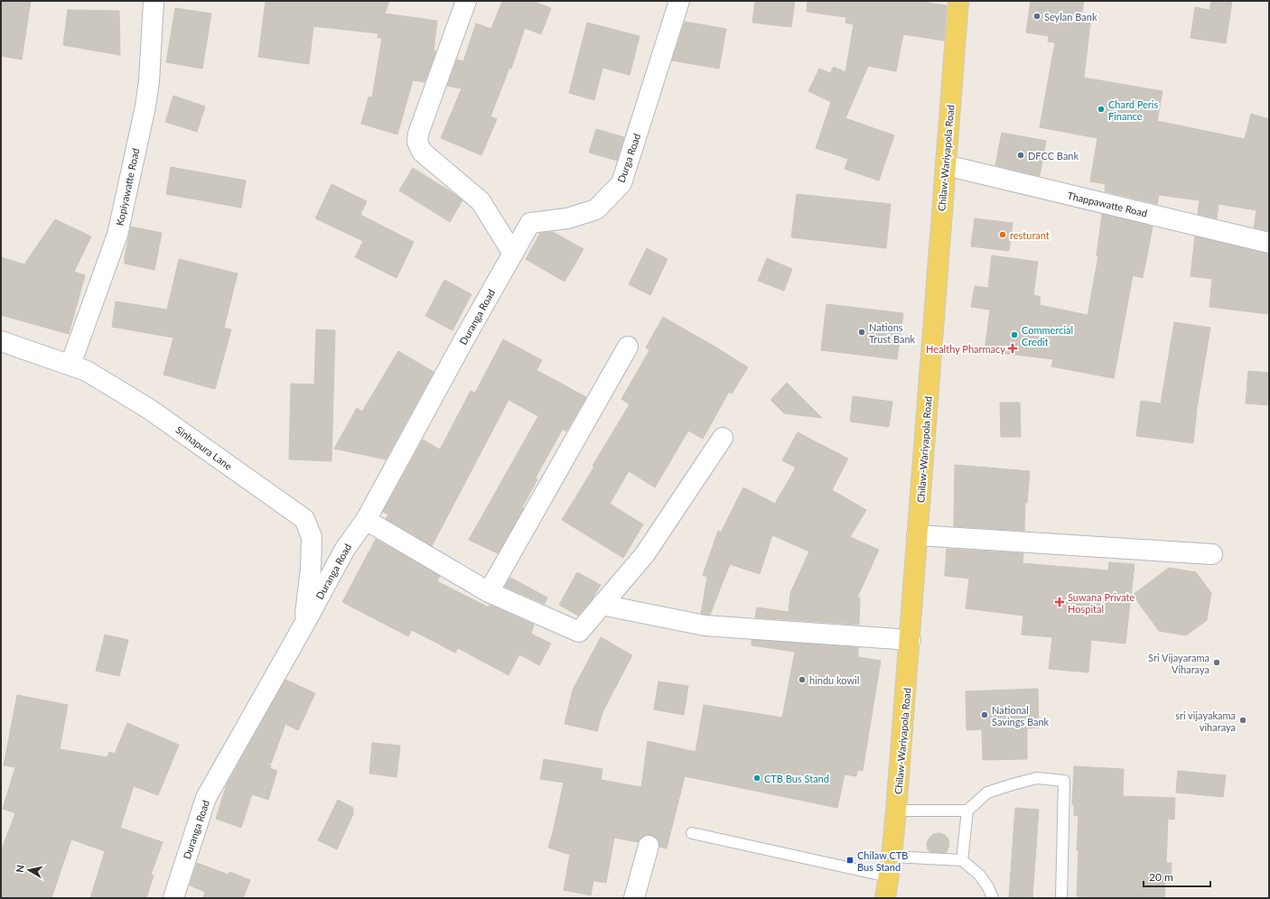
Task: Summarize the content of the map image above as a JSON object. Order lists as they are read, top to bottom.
{
  "streets": {
    "main road": ["Chilaw-Wariyapola Road"],
    "street": [
      "Durga Road",
      "Kopiyawatte Road",
      "Thappawatte Road",
      "Duranga Road",
      "Sinhapura Lane"
    ]
  },
  "crossings": [
    ["Durga Road", "Duranga Road"],
    ["Chilaw-Wariyapola Road", "Thappawatte Road"],
    ["Kopiyawatte Road", "Sinhapura Lane"],
    ["Duranga Road", "Sinhapura Lane"]
  ],
  "places": {
    "other": [
      "Seylan Bank",
      "Chard Peris Finance",
      "DFCC Bank",
      "resturant",
      "Nations Trust Bank",
      "Commercial Credit",
      "Sri Vijayarama Viharaya",
      "hindu kowil",
      "National Savings Bank",
      "sri vijayakama viharaya",
      "CTB Bus Stand"
    ],
    "health": ["Healthy Pharmacy", "Suwana Private Hospital"],
    "transit": ["Chilaw CTB Bus Stand"]
  },
  "scale_bar": "20 m",
  "north": "left"
}
